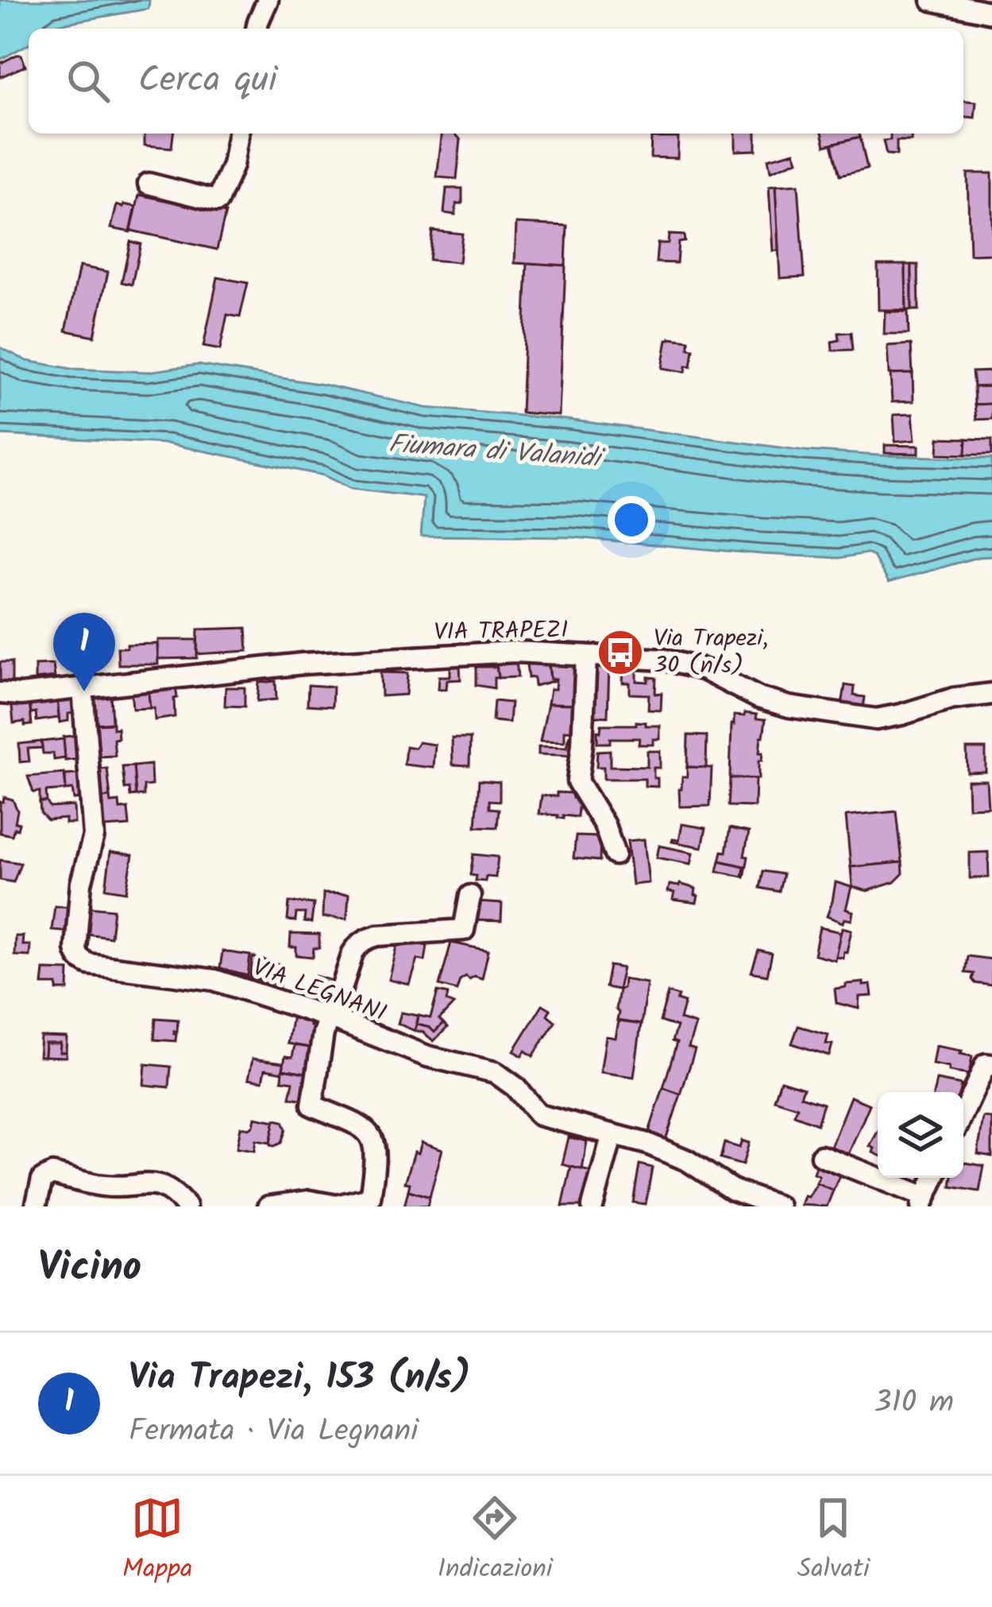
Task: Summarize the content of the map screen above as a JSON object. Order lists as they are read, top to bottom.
{
  "streets": {
    "street": ["VIA TRAPEZI", "VIA LEGNANI"]
  },
  "crossings": [
    ["VIA TRAPEZI", "VIA LEGNANI"]
  ],
  "water": ["Fiumara di Valanidi"],
  "places": {
    "bus stop": ["Via Trapezi, 30 (n/s)"]
  },
  "page": {
    "search": "Cerca qui",
    "pins": "1",
    "heading": "Vicino",
    "list": [
      {
        "mark": "1",
        "name": "Via Trapezi, 153 (n/s)",
        "note": "Fermata · Via Legnani",
        "value": "310 m"
      }
    ],
    "nav": ["Mappa", "Indicazioni", "Salvati"]
  }
}
